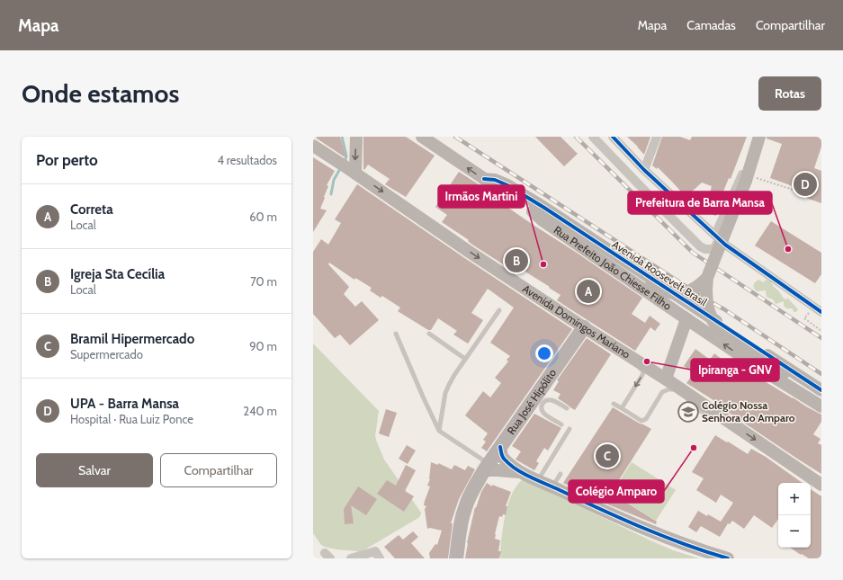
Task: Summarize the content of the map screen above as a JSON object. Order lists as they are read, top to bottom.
{
  "streets": {
    "main road": [
      "Rua Prefeito João Chiesse Filho",
      "Avenida Roosevelt Brasil",
      "Avenida Domingos Mariano",
      "Rua José Hipólito"
    ]
  },
  "crossings": [
    ["Rua Prefeito João Chiesse Filho", "Avenida Roosevelt Brasil"],
    ["Avenida Domingos Mariano", "Rua José Hipólito"]
  ],
  "one_way": ["Avenida Domingos Mariano"],
  "places": {
    "other": [
      "Prefeitura de Barra Mansa",
      "Irmãos Martini",
      "Ipiranga - GNV",
      "Colégio Amparo"
    ],
    "school or university": ["Colégio Nossa Senhora do Amparo"]
  },
  "page": {
    "header": "Mapa",
    "nav": ["Mapa", "Camadas", "Compartilhar"],
    "buttons": [
      "Rotas",
      ["Salvar", "Compartilhar"]
    ],
    "title": "Onde estamos",
    "heading": ["Por perto", "4 resultados"],
    "pins": [
      "D",
      "B",
      "A",
      "C"
    ],
    "list": [
      {
        "mark": "A",
        "name": "Correta",
        "note": "Local",
        "value": "60 m"
      },
      {
        "mark": "B",
        "name": "Igreja Sta Cecília",
        "note": "Local",
        "value": "70 m"
      },
      {
        "mark": "C",
        "name": "Bramil Hipermercado",
        "note": "Supermercado",
        "value": "90 m"
      },
      {
        "mark": "D",
        "name": "UPA - Barra Mansa",
        "note": "Hospital · Rua Luiz Ponce",
        "value": "240 m"
      }
    ],
    "map_buttons": ["+", "−"]
  }
}
